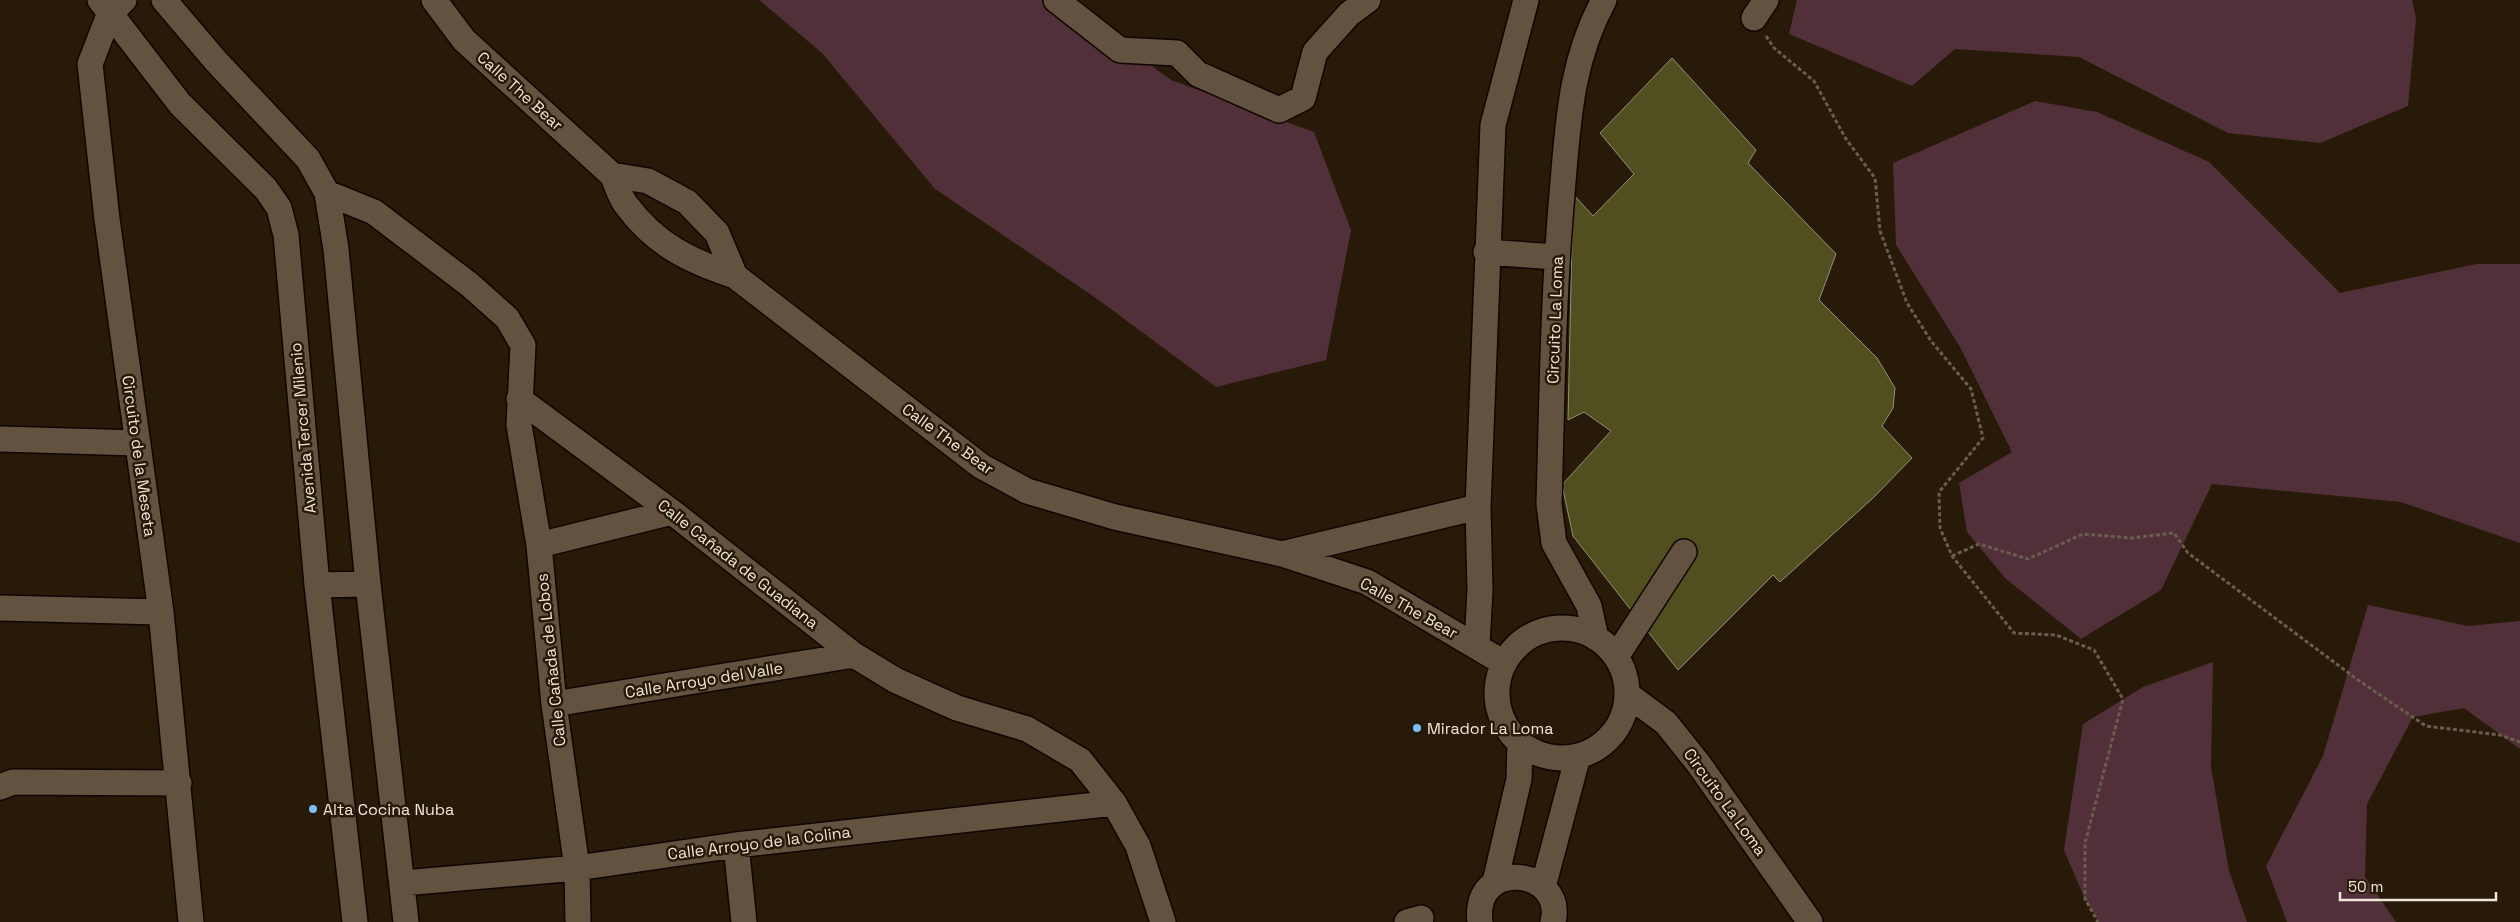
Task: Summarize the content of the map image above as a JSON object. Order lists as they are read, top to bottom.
{
  "streets": {
    "street": [
      "Calle The Bear",
      "Circuito La Loma",
      "Avenida Tercer Milenio",
      "Circuito de la Meseta",
      "Calle Cañada de Guadiana",
      "Calle Cañada de Lobos",
      "Calle Arroyo del Valle",
      "Calle Arroyo de la Colina"
    ]
  },
  "crossings": [
    ["Calle The Bear", "Circuito La Loma"],
    ["Avenida Tercer Milenio", "Circuito de la Meseta"],
    ["Calle Cañada de Guadiana", "Calle Cañada de Lobos"],
    ["Calle Cañada de Guadiana", "Calle Arroyo del Valle"],
    ["Calle Cañada de Guadiana", "Calle Arroyo de la Colina"],
    ["Calle Cañada de Lobos", "Calle Arroyo del Valle"],
    ["Calle Cañada de Lobos", "Calle Arroyo de la Colina"]
  ],
  "places": ["Mirador La Loma", "Alta Cocina Nuba"],
  "scale_bar": "50 m"
}
